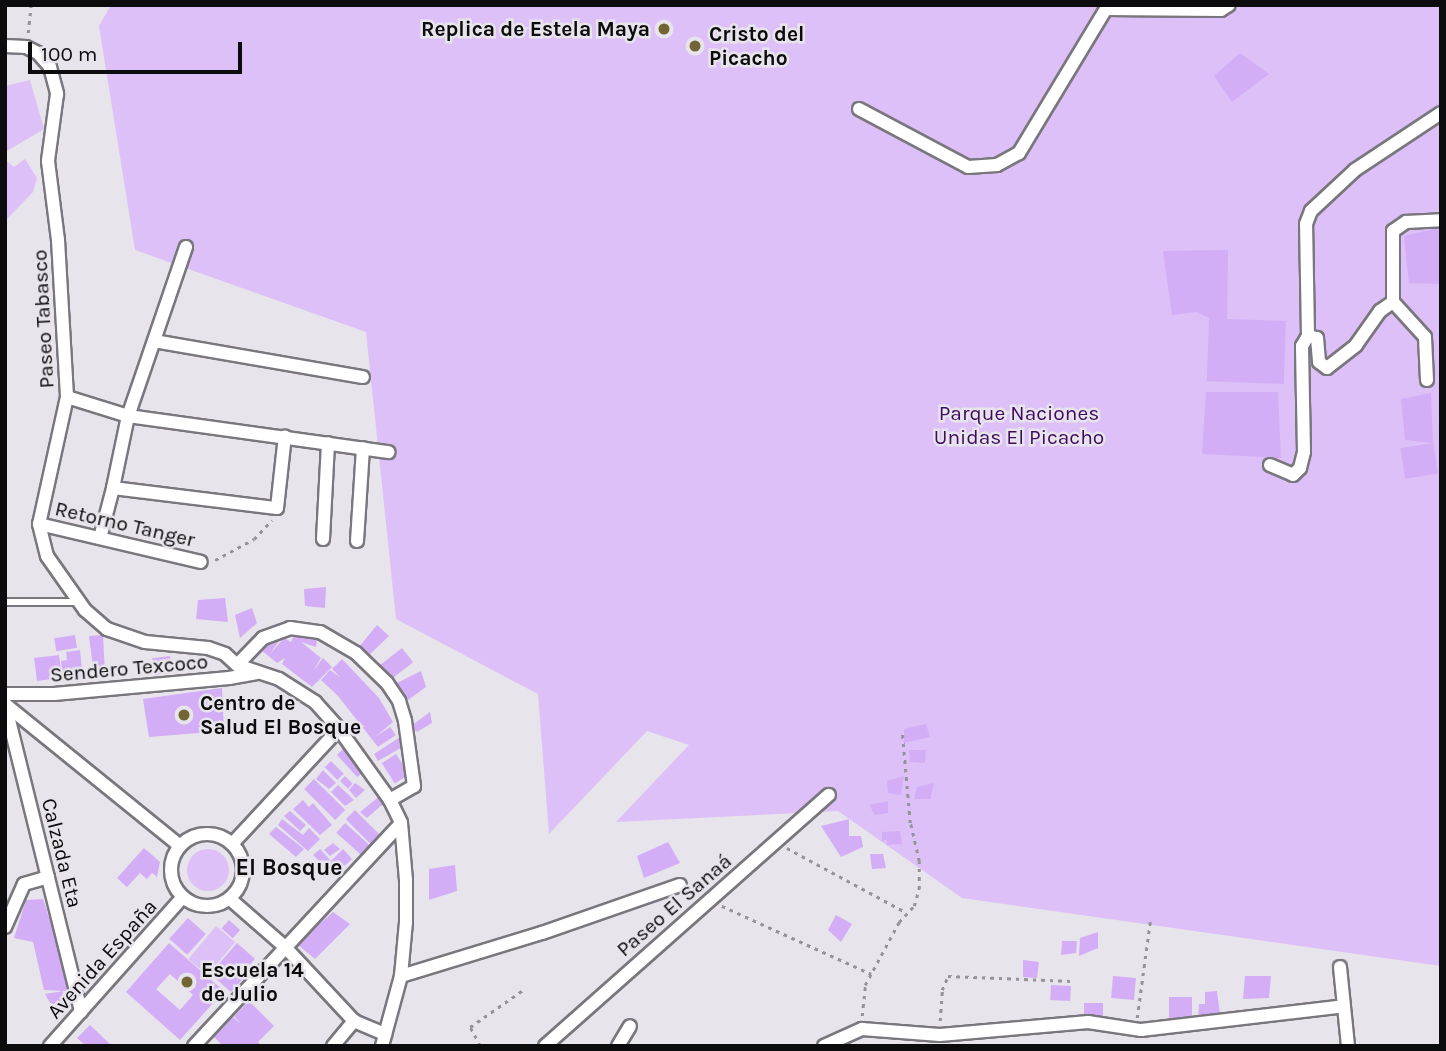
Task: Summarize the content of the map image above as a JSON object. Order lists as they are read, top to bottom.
{
  "streets": {
    "street": [
      "Paseo Tabasco",
      "Retorno Tanger",
      "Sendero Texcoco",
      "Calzada Eta",
      "Paseo El Sanaá",
      "Avenida España"
    ]
  },
  "crossings": [
    ["Paseo Tabasco", "Retorno Tanger"],
    ["Paseo Tabasco", "Sendero Texcoco"],
    ["Calzada Eta", "Avenida España"]
  ],
  "districts": ["El Bosque"],
  "parks": ["Parque Naciones Unidas El Picacho"],
  "places": [
    "Replica de Estela Maya",
    "Cristo del Picacho",
    "Centro de Salud El Bosque",
    "Escuela 14 de Julio"
  ],
  "scale_bar": "100 m"
}
